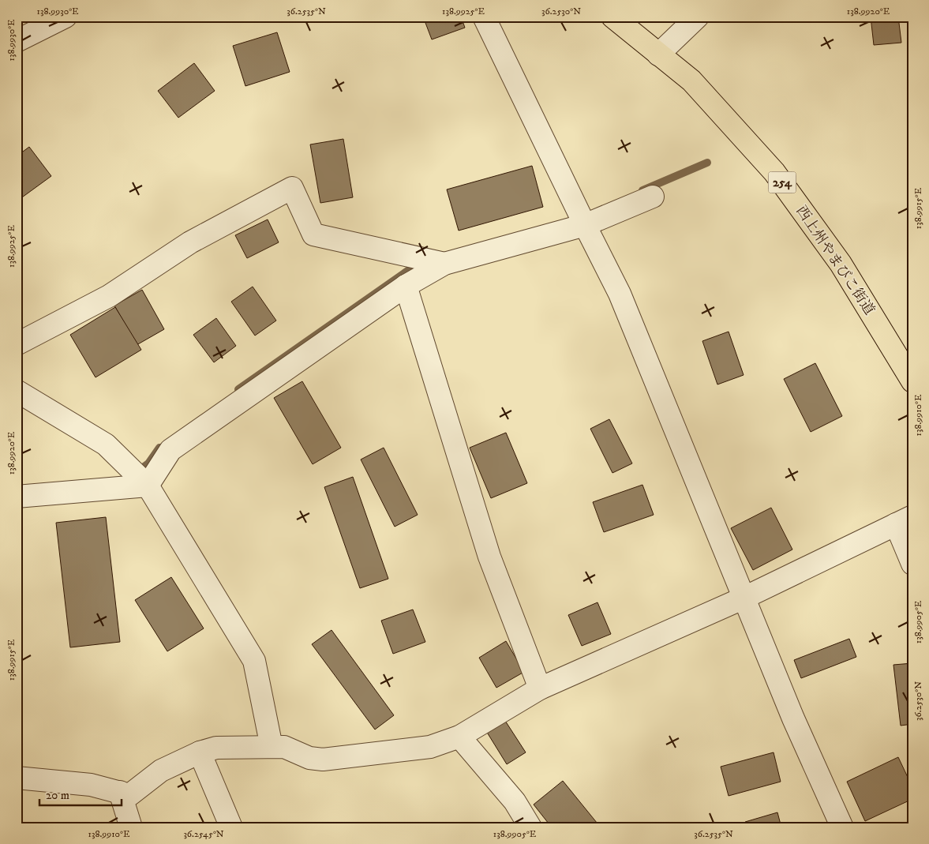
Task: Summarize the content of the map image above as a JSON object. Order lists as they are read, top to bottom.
{
  "streets": {
    "highway": ["254", "西上州やまびこ街道"]
  },
  "scale_bar": "20 m",
  "coordinates": [
    "138.9930°E",
    "36.2535°N",
    "138.9925°E",
    "36.2530°N",
    "138.9920°E",
    "138.9915°E",
    "138.9910°E",
    "138.9905°E",
    "36.2545°N"
  ]
}
